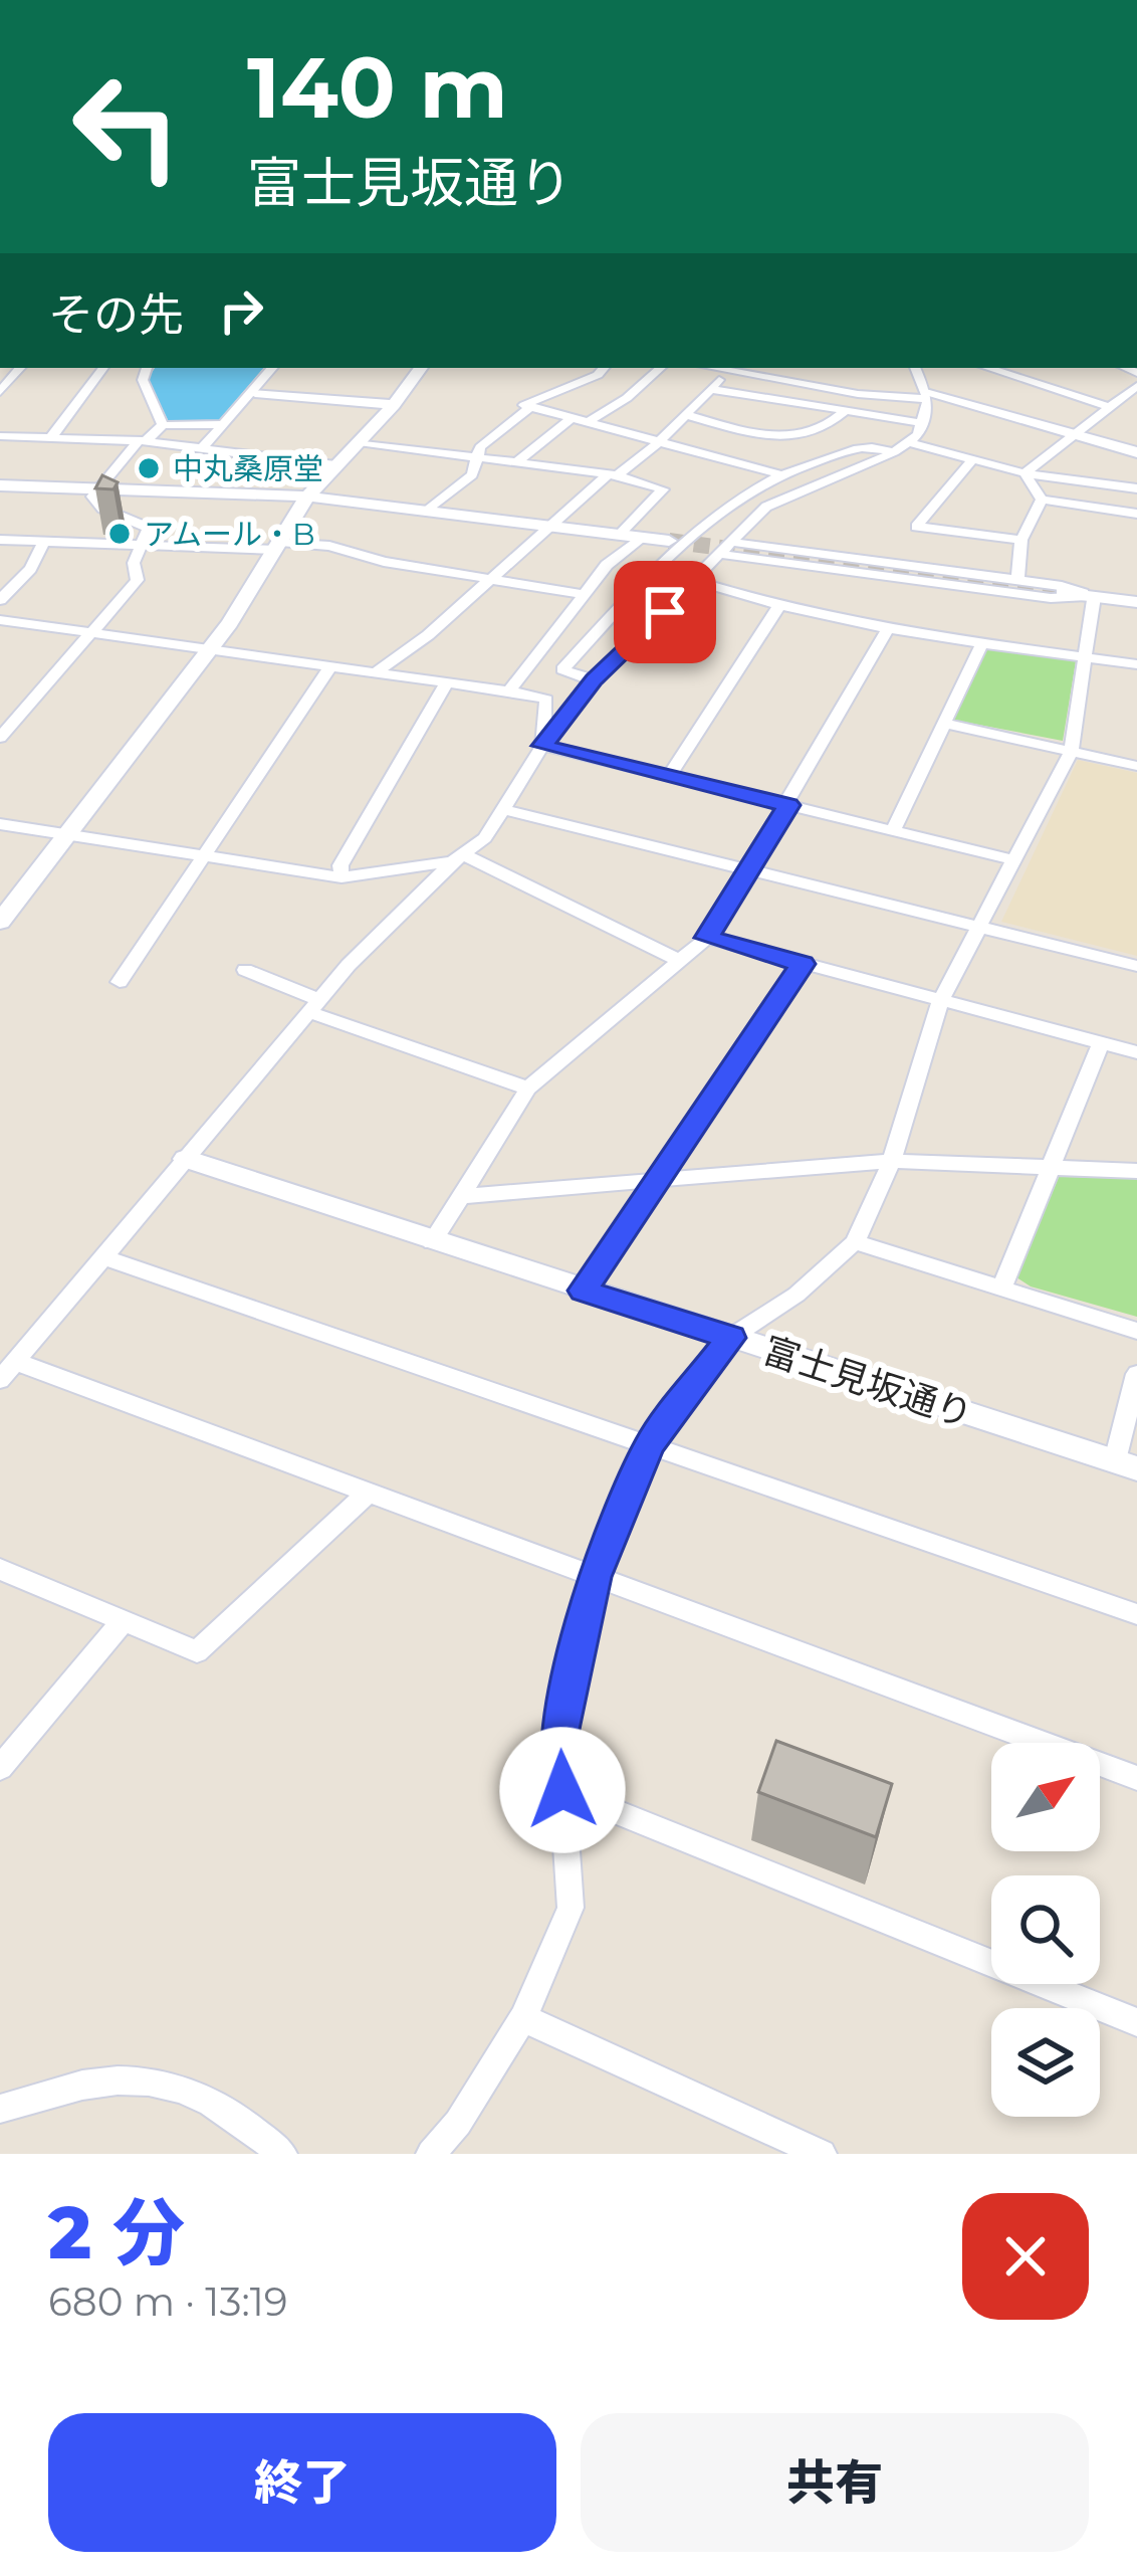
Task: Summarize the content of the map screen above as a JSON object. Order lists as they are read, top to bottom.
{
  "streets": {
    "street": ["富士見坂通り"]
  },
  "places": ["中丸桑原堂", "アムール・B"],
  "north": "top right",
  "page": {
    "turn": ["140 m", "富士見坂通り"],
    "then": "その先",
    "heading": ["2 分", "680 m · 13:19"],
    "buttons": ["終了", "共有"]
  }
}
